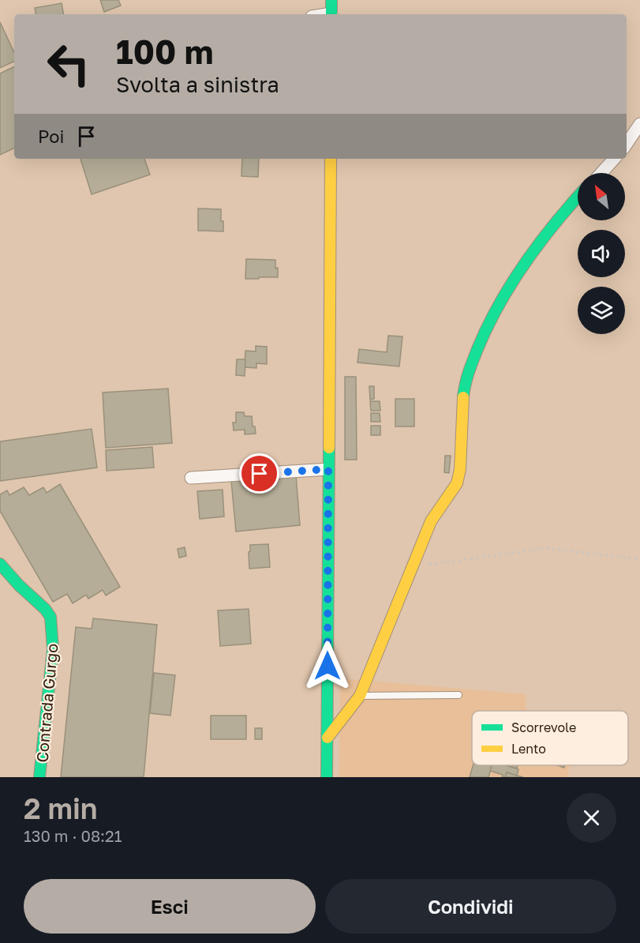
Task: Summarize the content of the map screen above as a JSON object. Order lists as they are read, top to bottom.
{
  "streets": {
    "street": ["Contrada Gurgo"]
  },
  "legend": ["Scorrevole", "Lento"],
  "north": "top left",
  "page": {
    "turn": ["100 m", "Svolta a sinistra"],
    "then": "Poi",
    "heading": ["2 min", "130 m · 08:21"],
    "buttons": ["Esci", "Condividi"]
  }
}
